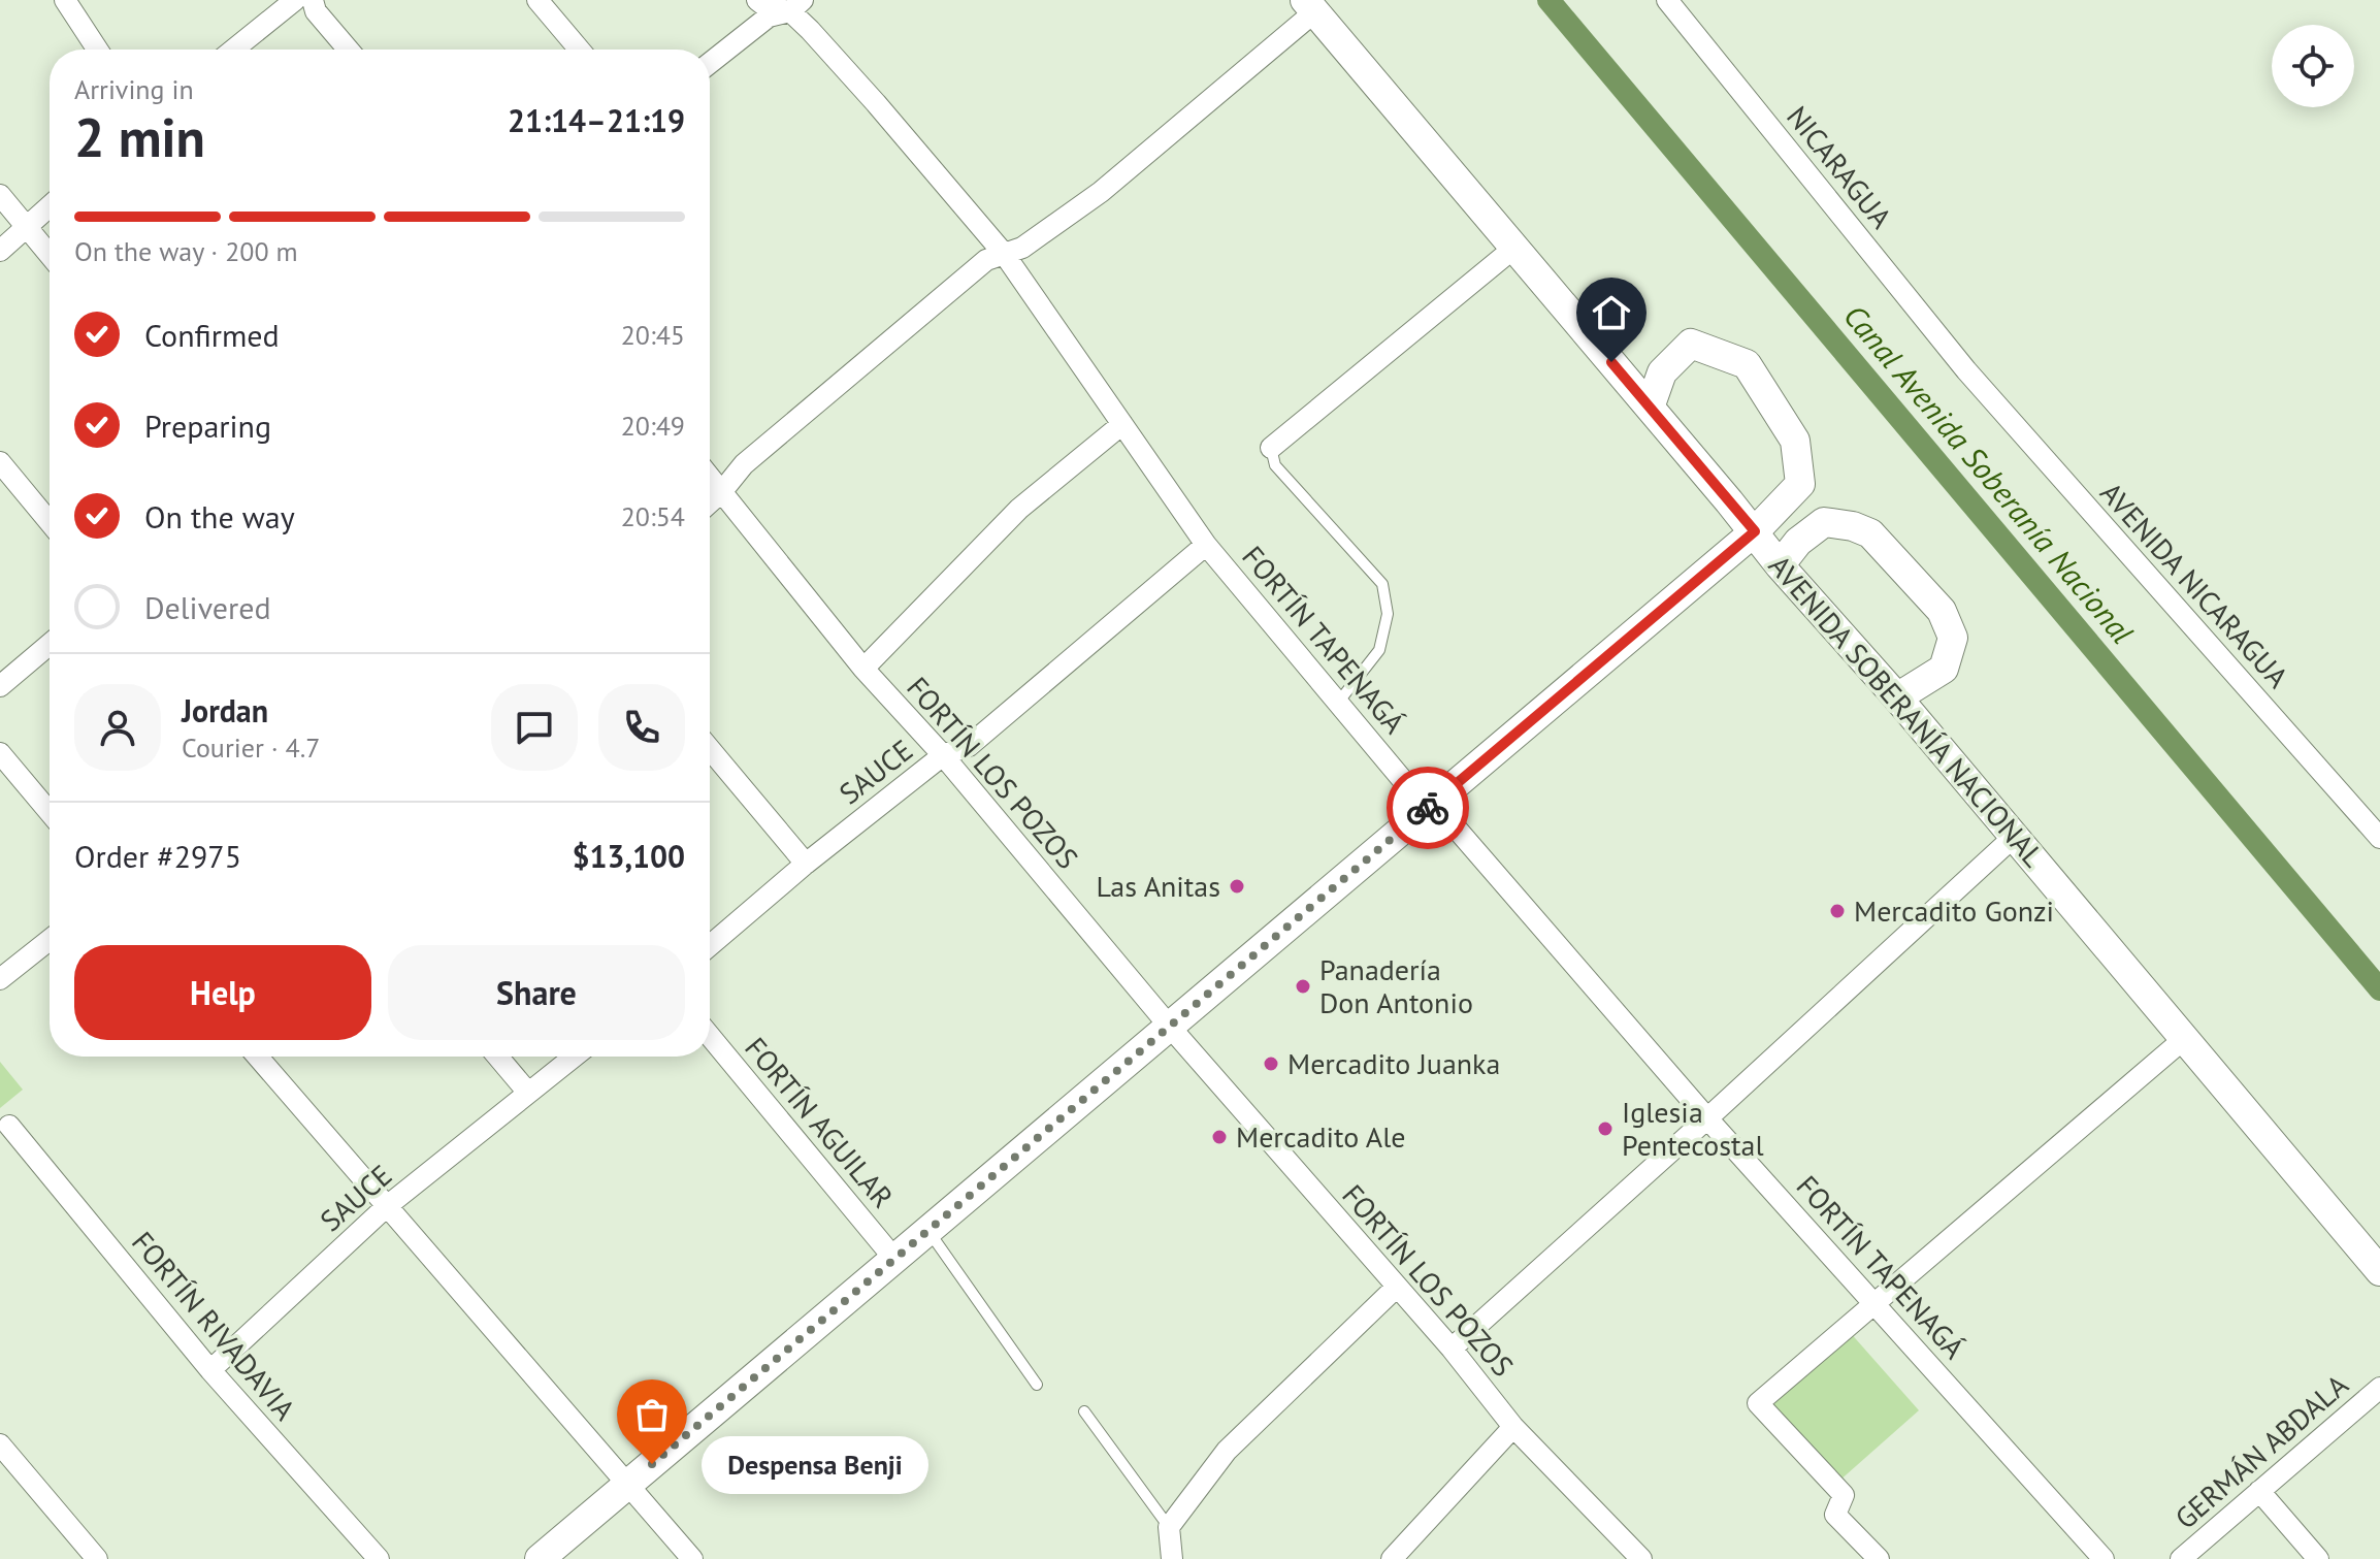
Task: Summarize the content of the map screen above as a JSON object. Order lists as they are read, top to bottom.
{
  "streets": {
    "main road": ["AVENIDA SOBERANÍA NACIONAL"],
    "street": [
      "NICARAGUA",
      "AVENIDA NICARAGUA",
      "FORTÍN TAPENAGÁ",
      "SAUCE",
      "FORTÍN LOS POZOS",
      "FORTÍN AGUILAR",
      "FORTÍN RIVADAVIA",
      "GERMÁN ABDALA"
    ]
  },
  "crossings": [
    ["NICARAGUA", "AVENIDA NICARAGUA"],
    ["FORTÍN TAPENAGÁ", "SAUCE"],
    ["SAUCE", "FORTÍN LOS POZOS"],
    ["SAUCE", "FORTÍN RIVADAVIA"]
  ],
  "water": ["Canal Avenida Soberanía Nacional"],
  "places": [
    "Las Anitas",
    "Mercadito Gonzi",
    "Panadería Don Antonio",
    "Mercadito Juanka",
    "Iglesia Pentecostal",
    "Mercadito Ale",
    "Despensa Benji"
  ],
  "page": {
    "heading": ["2 min", "Arriving in", "21:14–21:19"],
    "panel": [
      "Jordan",
      "Courier · 4.7",
      "Order #2975",
      "$13,100"
    ],
    "bar": "On the way · 200 m",
    "list": [
      ["Confirmed", "20:45"],
      ["Preparing", "20:49"],
      ["On the way", "20:54"],
      "Delivered"
    ],
    "buttons": ["Help", "Share"],
    "bubble": "Despensa Benji"
  }
}
